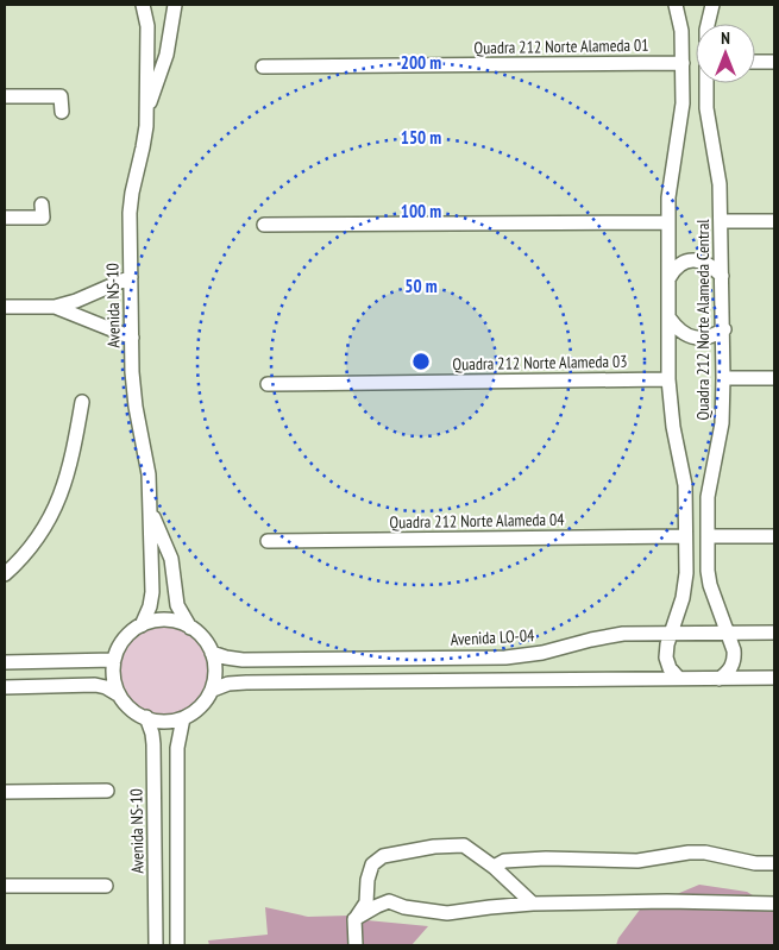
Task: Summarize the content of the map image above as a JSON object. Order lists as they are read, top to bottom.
{
  "streets": {
    "street": [
      "Quadra 212 Norte Alameda 01",
      "Avenida NS-10",
      "Quadra 212 Norte Alameda Central",
      "Quadra 212 Norte Alameda 03",
      "Quadra 212 Norte Alameda 04",
      "Avenida LO-04"
    ]
  },
  "crossings": [
    ["Quadra 212 Norte Alameda 01", "Quadra 212 Norte Alameda Central"],
    ["Avenida NS-10", "Avenida LO-04"],
    ["Quadra 212 Norte Alameda Central", "Quadra 212 Norte Alameda 03"],
    ["Quadra 212 Norte Alameda Central", "Quadra 212 Norte Alameda 04"],
    ["Quadra 212 Norte Alameda Central", "Avenida LO-04"]
  ],
  "north": "top",
  "rings": [
    "200 m",
    "150 m",
    "100 m",
    "50 m"
  ]
}
